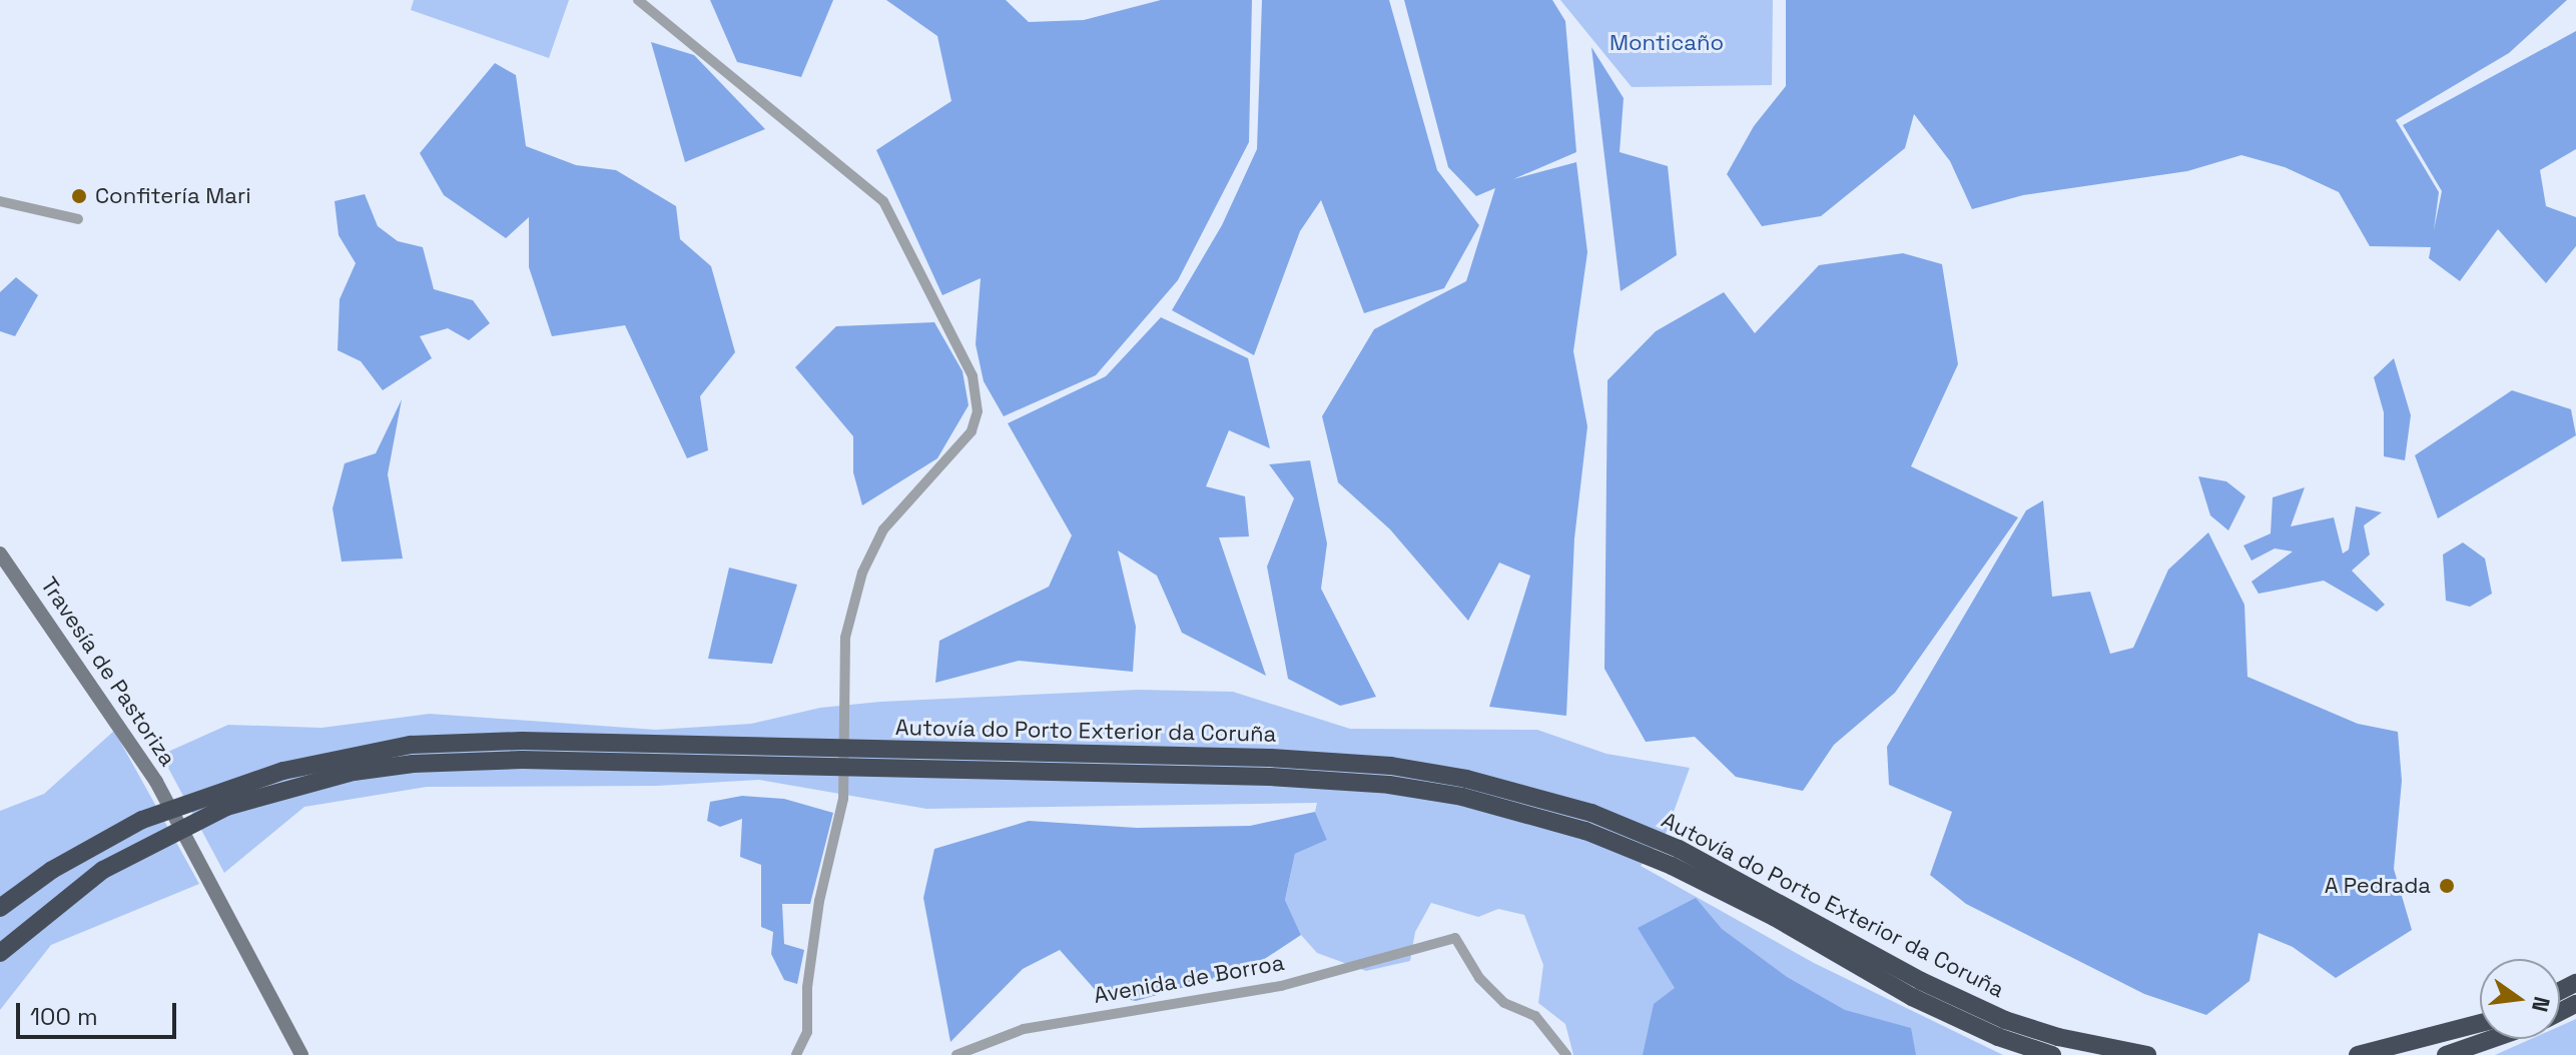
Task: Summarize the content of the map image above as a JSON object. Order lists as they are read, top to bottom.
{
  "streets": {
    "highway": ["Autovía do Porto Exterior da Coruña"],
    "main road": ["Travesía de Pastoriza"],
    "street": ["Avenida de Borroa"]
  },
  "parks": ["Monticaño"],
  "places": ["Confitería Mari", "A Pedrada"],
  "scale_bar": "100 m",
  "north": "right"
}
